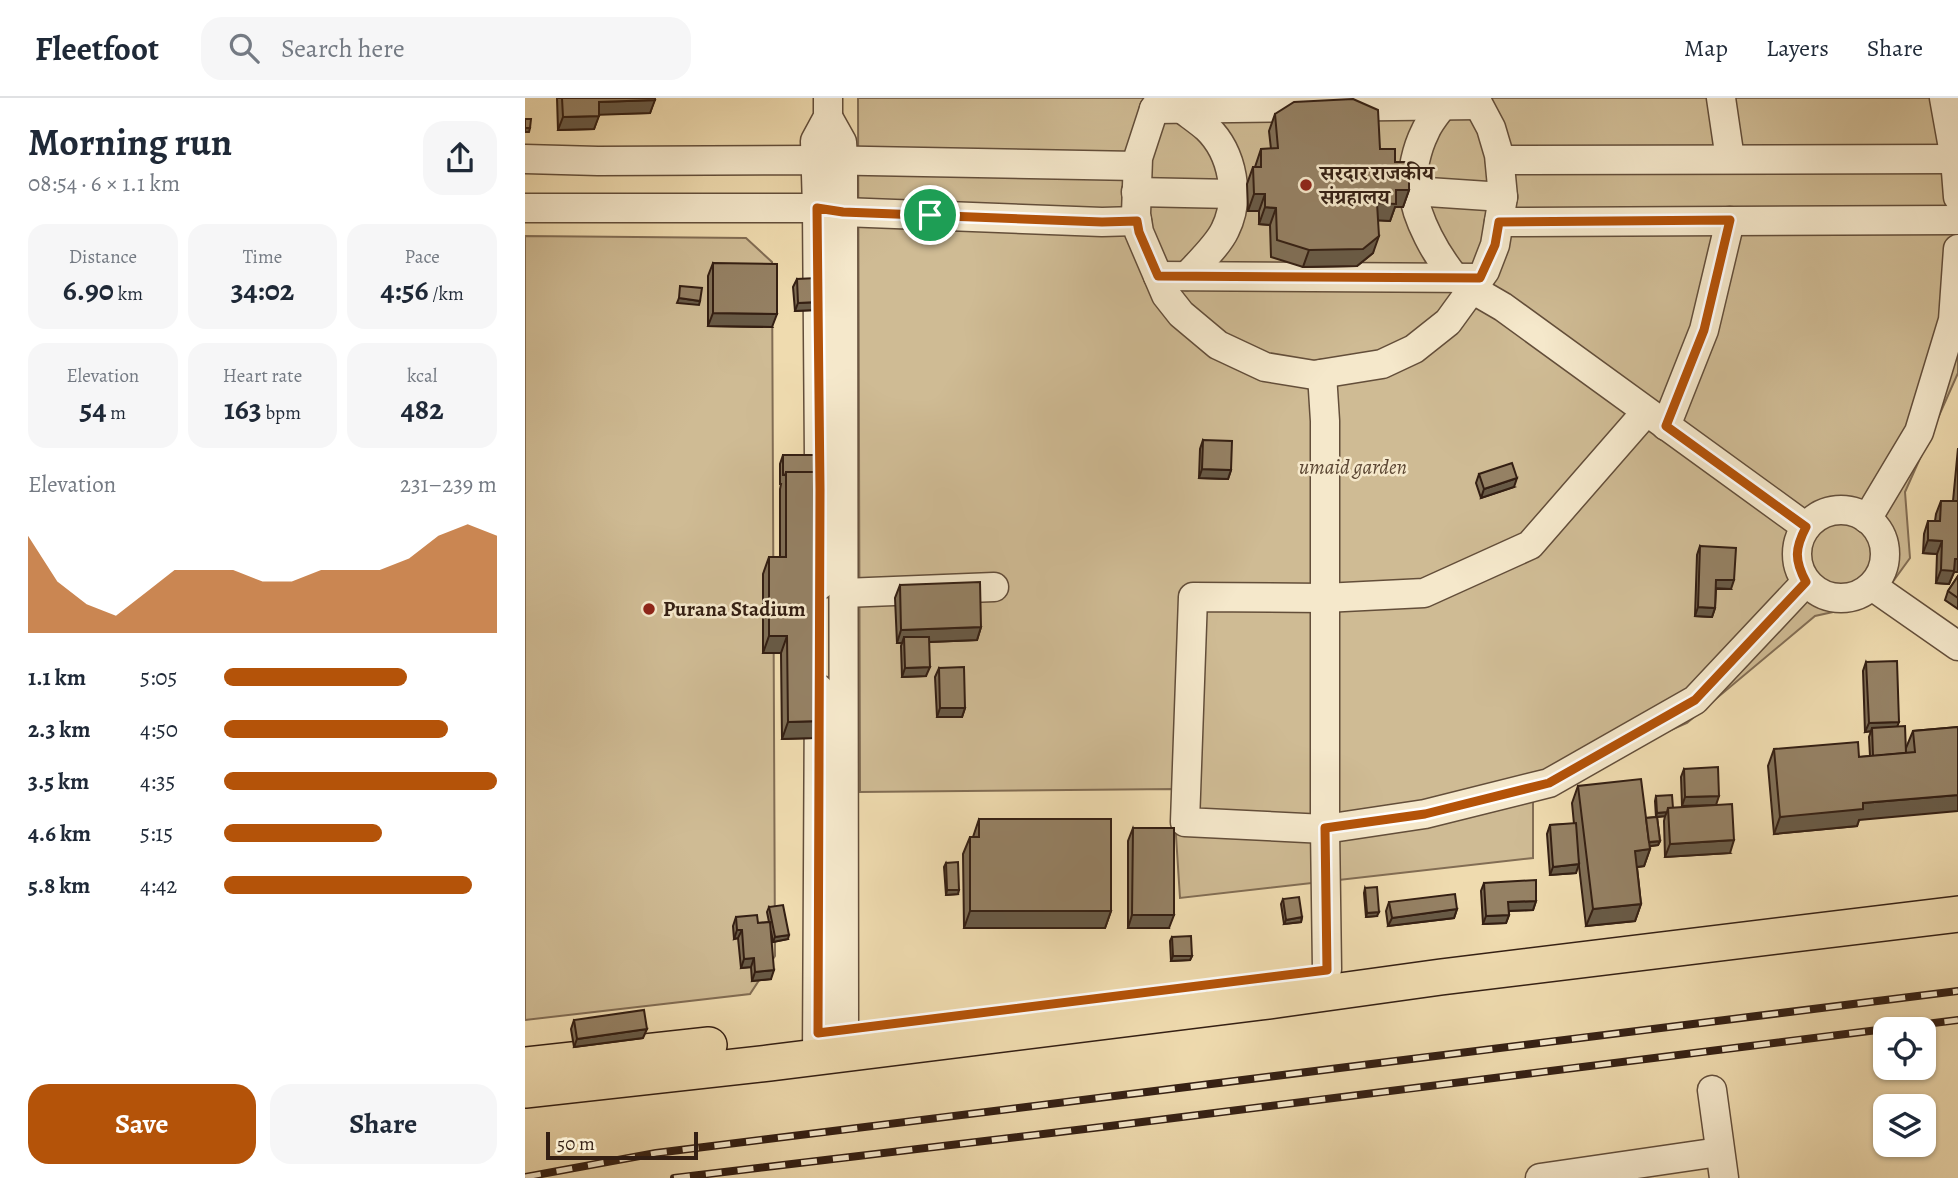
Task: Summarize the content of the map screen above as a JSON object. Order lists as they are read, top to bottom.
{
  "parks": ["umaid garden"],
  "places": ["सरदार राजकीय संग्रहालय", "Purana Stadium"],
  "scale_bar": "50 m",
  "page": {
    "header": "Fleetfoot",
    "search": "Search here",
    "nav": ["Map", "Layers", "Share"],
    "heading": ["Morning run", "08:54 · 6 × 1.1 km"],
    "stats": [
      ["Distance", "6.90 km"],
      ["Time", "34:02"],
      ["Pace", "4:56 /km"],
      ["Elevation", "54 m"],
      ["Heart rate", "163 bpm"],
      ["kcal", "482"]
    ],
    "chart": ["Elevation", "231–239 m"],
    "list": [
      {
        "name": "1.1 km",
        "note": "5:05"
      },
      {
        "name": "2.3 km",
        "note": "4:50"
      },
      {
        "name": "3.5 km",
        "note": "4:35"
      },
      {
        "name": "4.6 km",
        "note": "5:15"
      },
      {
        "name": "5.8 km",
        "note": "4:42"
      }
    ],
    "buttons": ["Save", "Share"],
    "scale": "50 m"
  }
}
